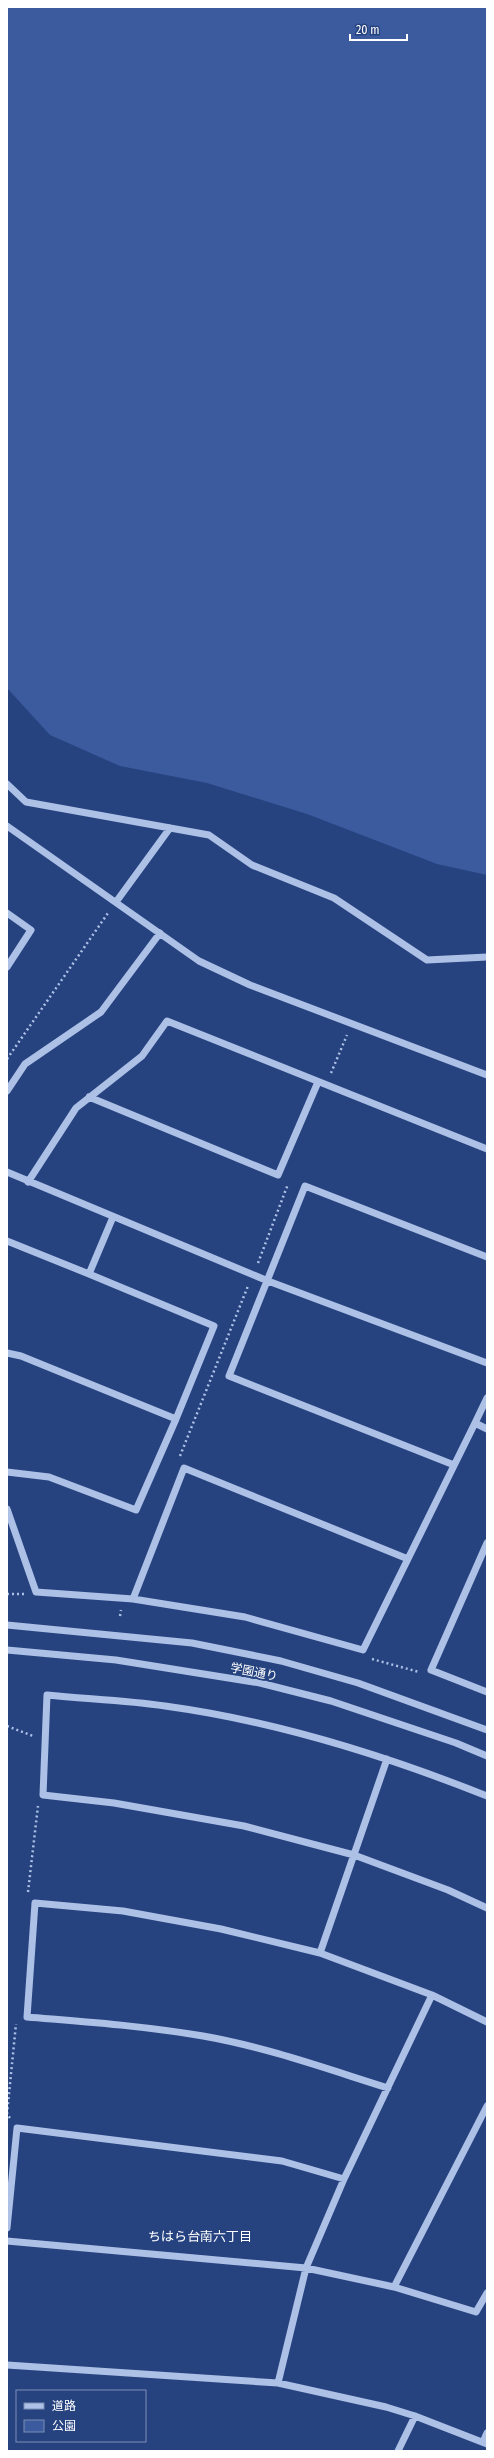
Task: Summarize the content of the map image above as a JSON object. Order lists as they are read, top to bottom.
{
  "streets": {
    "street": ["学園通り"]
  },
  "districts": ["ちはら台南六丁目"],
  "legend": ["道路", "公園"],
  "scale_bar": "20 m"
}
